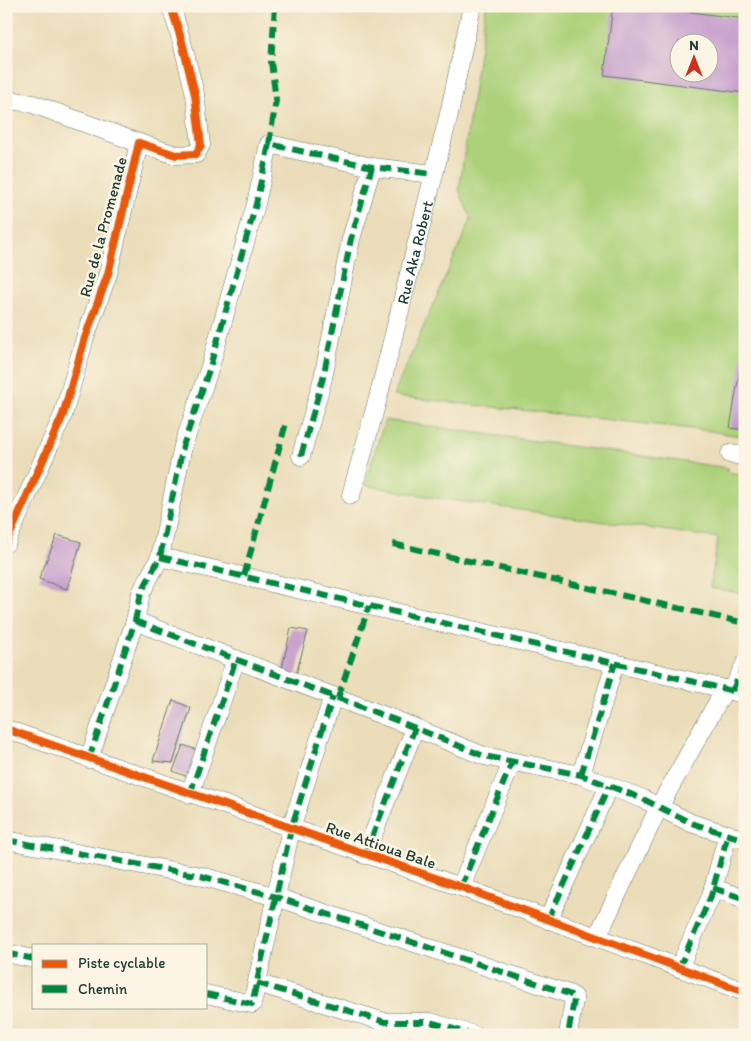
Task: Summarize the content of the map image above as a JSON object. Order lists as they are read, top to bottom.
{
  "streets": {
    "street": ["Rue de la Promenade", "Rue Aka Robert", "Rue Attioua Bale"]
  },
  "legend": ["Piste cyclable", "Chemin"],
  "north": "top"
}
